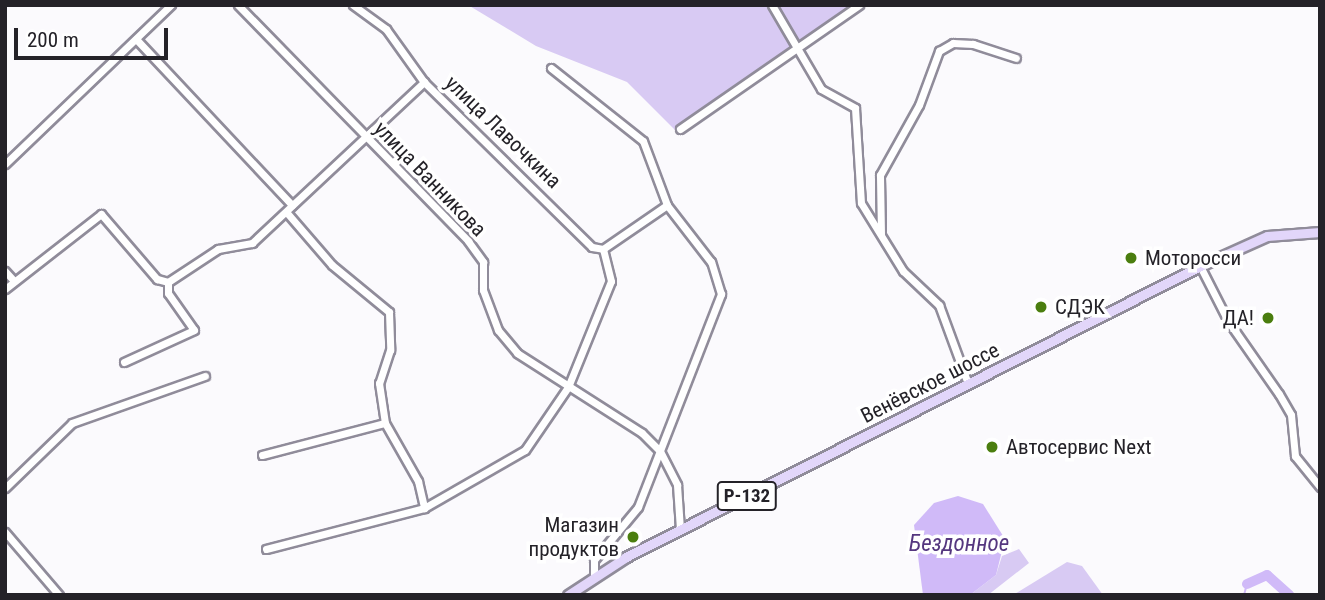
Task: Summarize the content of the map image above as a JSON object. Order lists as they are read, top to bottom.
{
  "streets": {
    "main road": ["Венёвское шоссе", "Р-132"],
    "street": ["улица Лавочкина", "улица Ванникова"]
  },
  "water": ["Бездонное"],
  "places": [
    "Моторосси",
    "СДЭК",
    "ДА!",
    "Автосервис Next",
    "Магазин продуктов"
  ],
  "scale_bar": "200 m"
}
